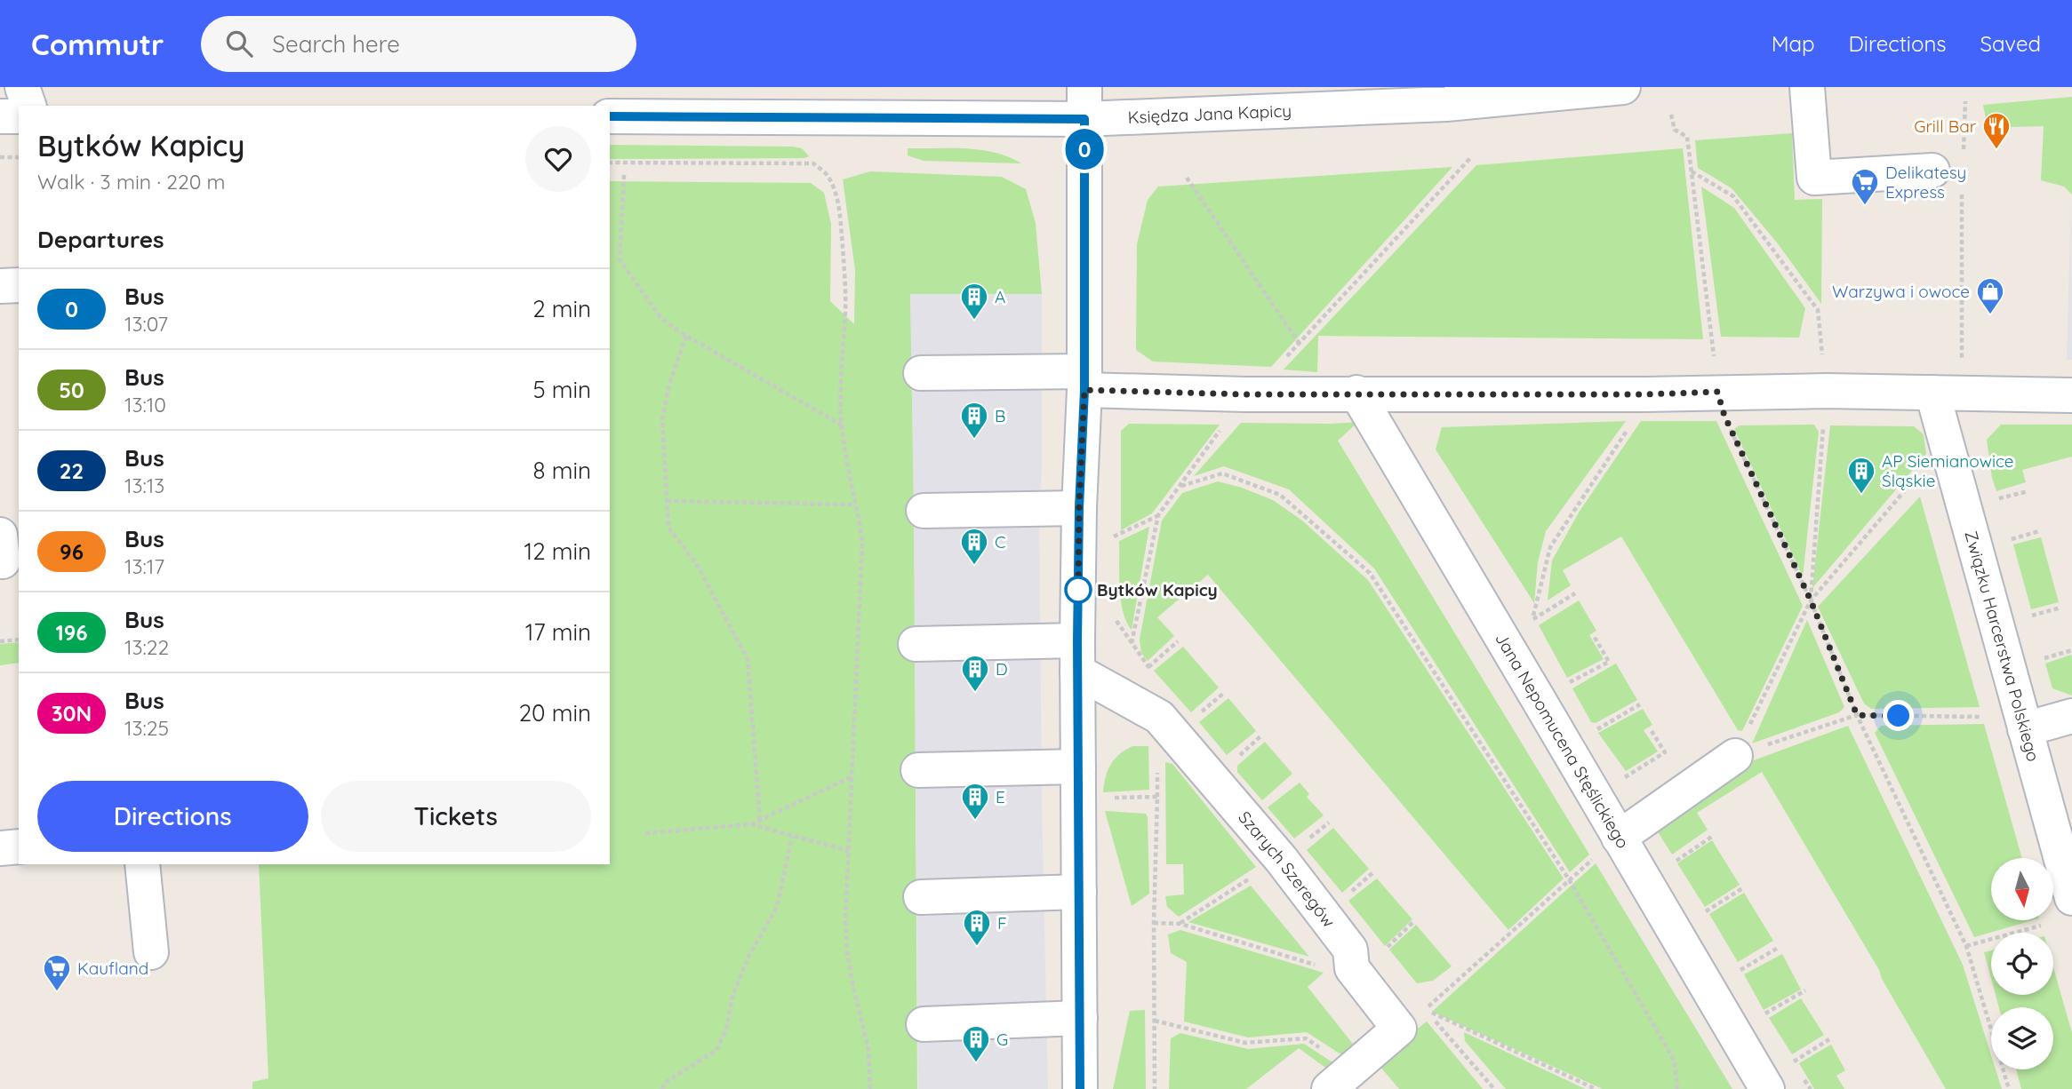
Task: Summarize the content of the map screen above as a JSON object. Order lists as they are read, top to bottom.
{
  "streets": {
    "street": [
      "Księdza Jana Kapicy",
      "Związku Harcerstwa Polskiego",
      "Jana Nepomucena Stęślickiego",
      "Szarych Szeregów"
    ]
  },
  "places": {
    "restaurant": ["Grill Bar"],
    "supermarket": ["Delikatesy Express", "Kaufland"],
    "shop": ["Warzywa i owoce"],
    "building": [
      "A",
      "B",
      "AP Siemianowice Śląskie",
      "C",
      "D",
      "E",
      "F",
      "G"
    ],
    "other": ["Bytków Kapicy"]
  },
  "lines": ["bus line 0"],
  "north": "bottom",
  "page": {
    "header": "Commutr",
    "search": "Search here",
    "nav": ["Map", "Directions", "Saved"],
    "on_map": "0",
    "heading": [
      ["Bytków Kapicy", "Walk · 3 min · 220 m"],
      "Departures"
    ],
    "list": [
      {
        "mark": "0",
        "name": "Bus",
        "note": "13:07",
        "value": "2 min"
      },
      {
        "mark": "50",
        "name": "Bus",
        "note": "13:10",
        "value": "5 min"
      },
      {
        "mark": "22",
        "name": "Bus",
        "note": "13:13",
        "value": "8 min"
      },
      {
        "mark": "96",
        "name": "Bus",
        "note": "13:17",
        "value": "12 min"
      },
      {
        "mark": "196",
        "name": "Bus",
        "note": "13:22",
        "value": "17 min"
      },
      {
        "mark": "30N",
        "name": "Bus",
        "note": "13:25",
        "value": "20 min"
      }
    ],
    "buttons": ["Directions", "Tickets"]
  }
}
